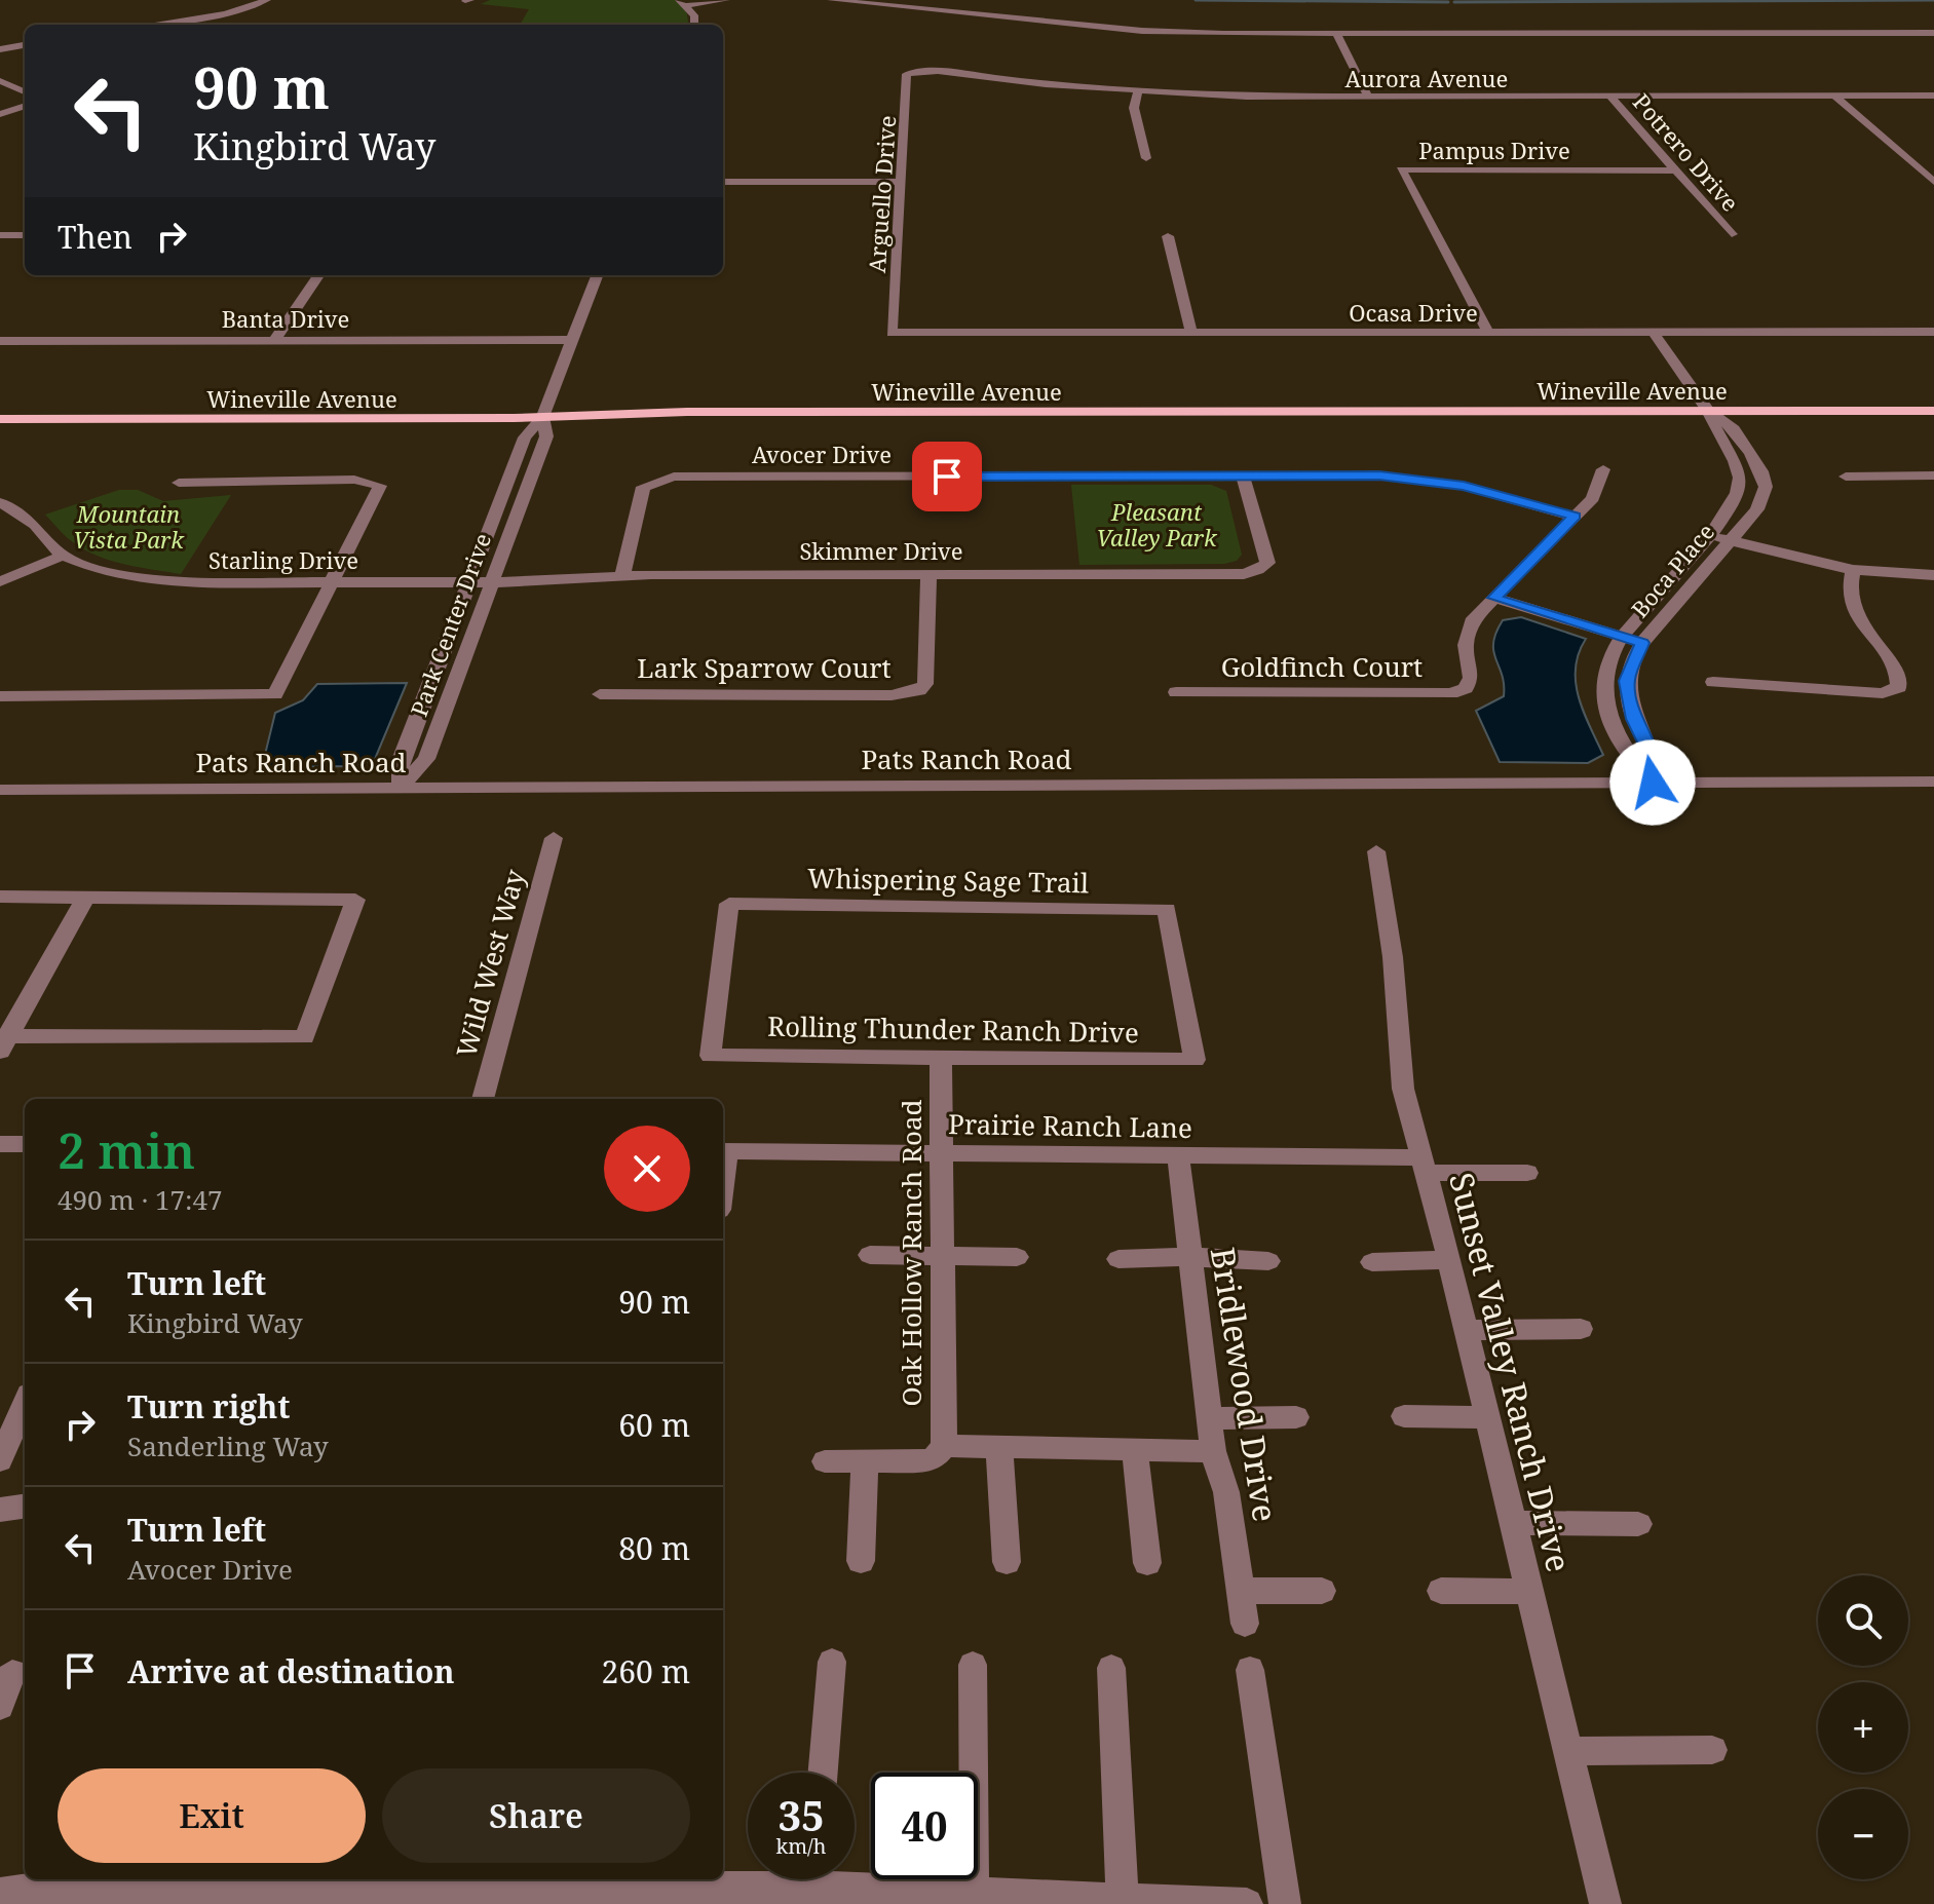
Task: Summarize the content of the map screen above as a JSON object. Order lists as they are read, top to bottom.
{
  "streets": {
    "main road": ["Wineville Avenue"],
    "street": [
      "Aurora Avenue",
      "Pampus Drive",
      "Potrero Drive",
      "Arguello Drive",
      "Ocasa Drive",
      "Banta Drive",
      "Avocer Drive",
      "Skimmer Drive",
      "Starling Drive",
      "Boca Place",
      "Park Center Drive",
      "Goldfinch Court",
      "Lark Sparrow Court",
      "Pats Ranch Road",
      "Whispering Sage Trail",
      "Wild West Way",
      "Rolling Thunder Ranch Drive",
      "Prairie Ranch Lane",
      "Oak Hollow Ranch Road",
      "Sunset Valley Ranch Drive",
      "Bridlewood Drive"
    ]
  },
  "crossings": [
    ["Aurora Avenue", "Potrero Drive"],
    ["Aurora Avenue", "Arguello Drive"],
    ["Pampus Drive", "Potrero Drive"],
    ["Pampus Drive", "Ocasa Drive"],
    ["Arguello Drive", "Ocasa Drive"],
    ["Ocasa Drive", "Boca Place"],
    ["Banta Drive", "Park Center Drive"],
    ["Wineville Avenue", "Boca Place"],
    ["Wineville Avenue", "Park Center Drive"],
    ["Avocer Drive", "Skimmer Drive"],
    ["Skimmer Drive", "Starling Drive"],
    ["Skimmer Drive", "Park Center Drive"],
    ["Skimmer Drive", "Lark Sparrow Court"],
    ["Starling Drive", "Park Center Drive"],
    ["Boca Place", "Pats Ranch Road"],
    ["Park Center Drive", "Pats Ranch Road"],
    ["Whispering Sage Trail", "Rolling Thunder Ranch Drive"],
    ["Rolling Thunder Ranch Drive", "Oak Hollow Ranch Road"],
    ["Prairie Ranch Lane", "Oak Hollow Ranch Road"],
    ["Prairie Ranch Lane", "Sunset Valley Ranch Drive"],
    ["Prairie Ranch Lane", "Bridlewood Drive"]
  ],
  "parks": ["Pleasant Valley Park", "Mountain Vista Park"],
  "page": {
    "turn": ["90 m", "Kingbird Way"],
    "then": "Then",
    "heading": ["2 min", "490 m · 17:47"],
    "list": [
      {
        "name": "Turn left",
        "note": "Kingbird Way",
        "value": "90 m"
      },
      {
        "name": "Turn right",
        "note": "Sanderling Way",
        "value": "60 m"
      },
      {
        "name": "Turn left",
        "note": "Avocer Drive",
        "value": "80 m"
      },
      {
        "name": "Arrive at destination",
        "value": "260 m"
      }
    ],
    "map_buttons": ["+", "−"],
    "buttons": ["Exit", "Share"],
    "speed": "35 km/h",
    "limit": "40"
  }
}
